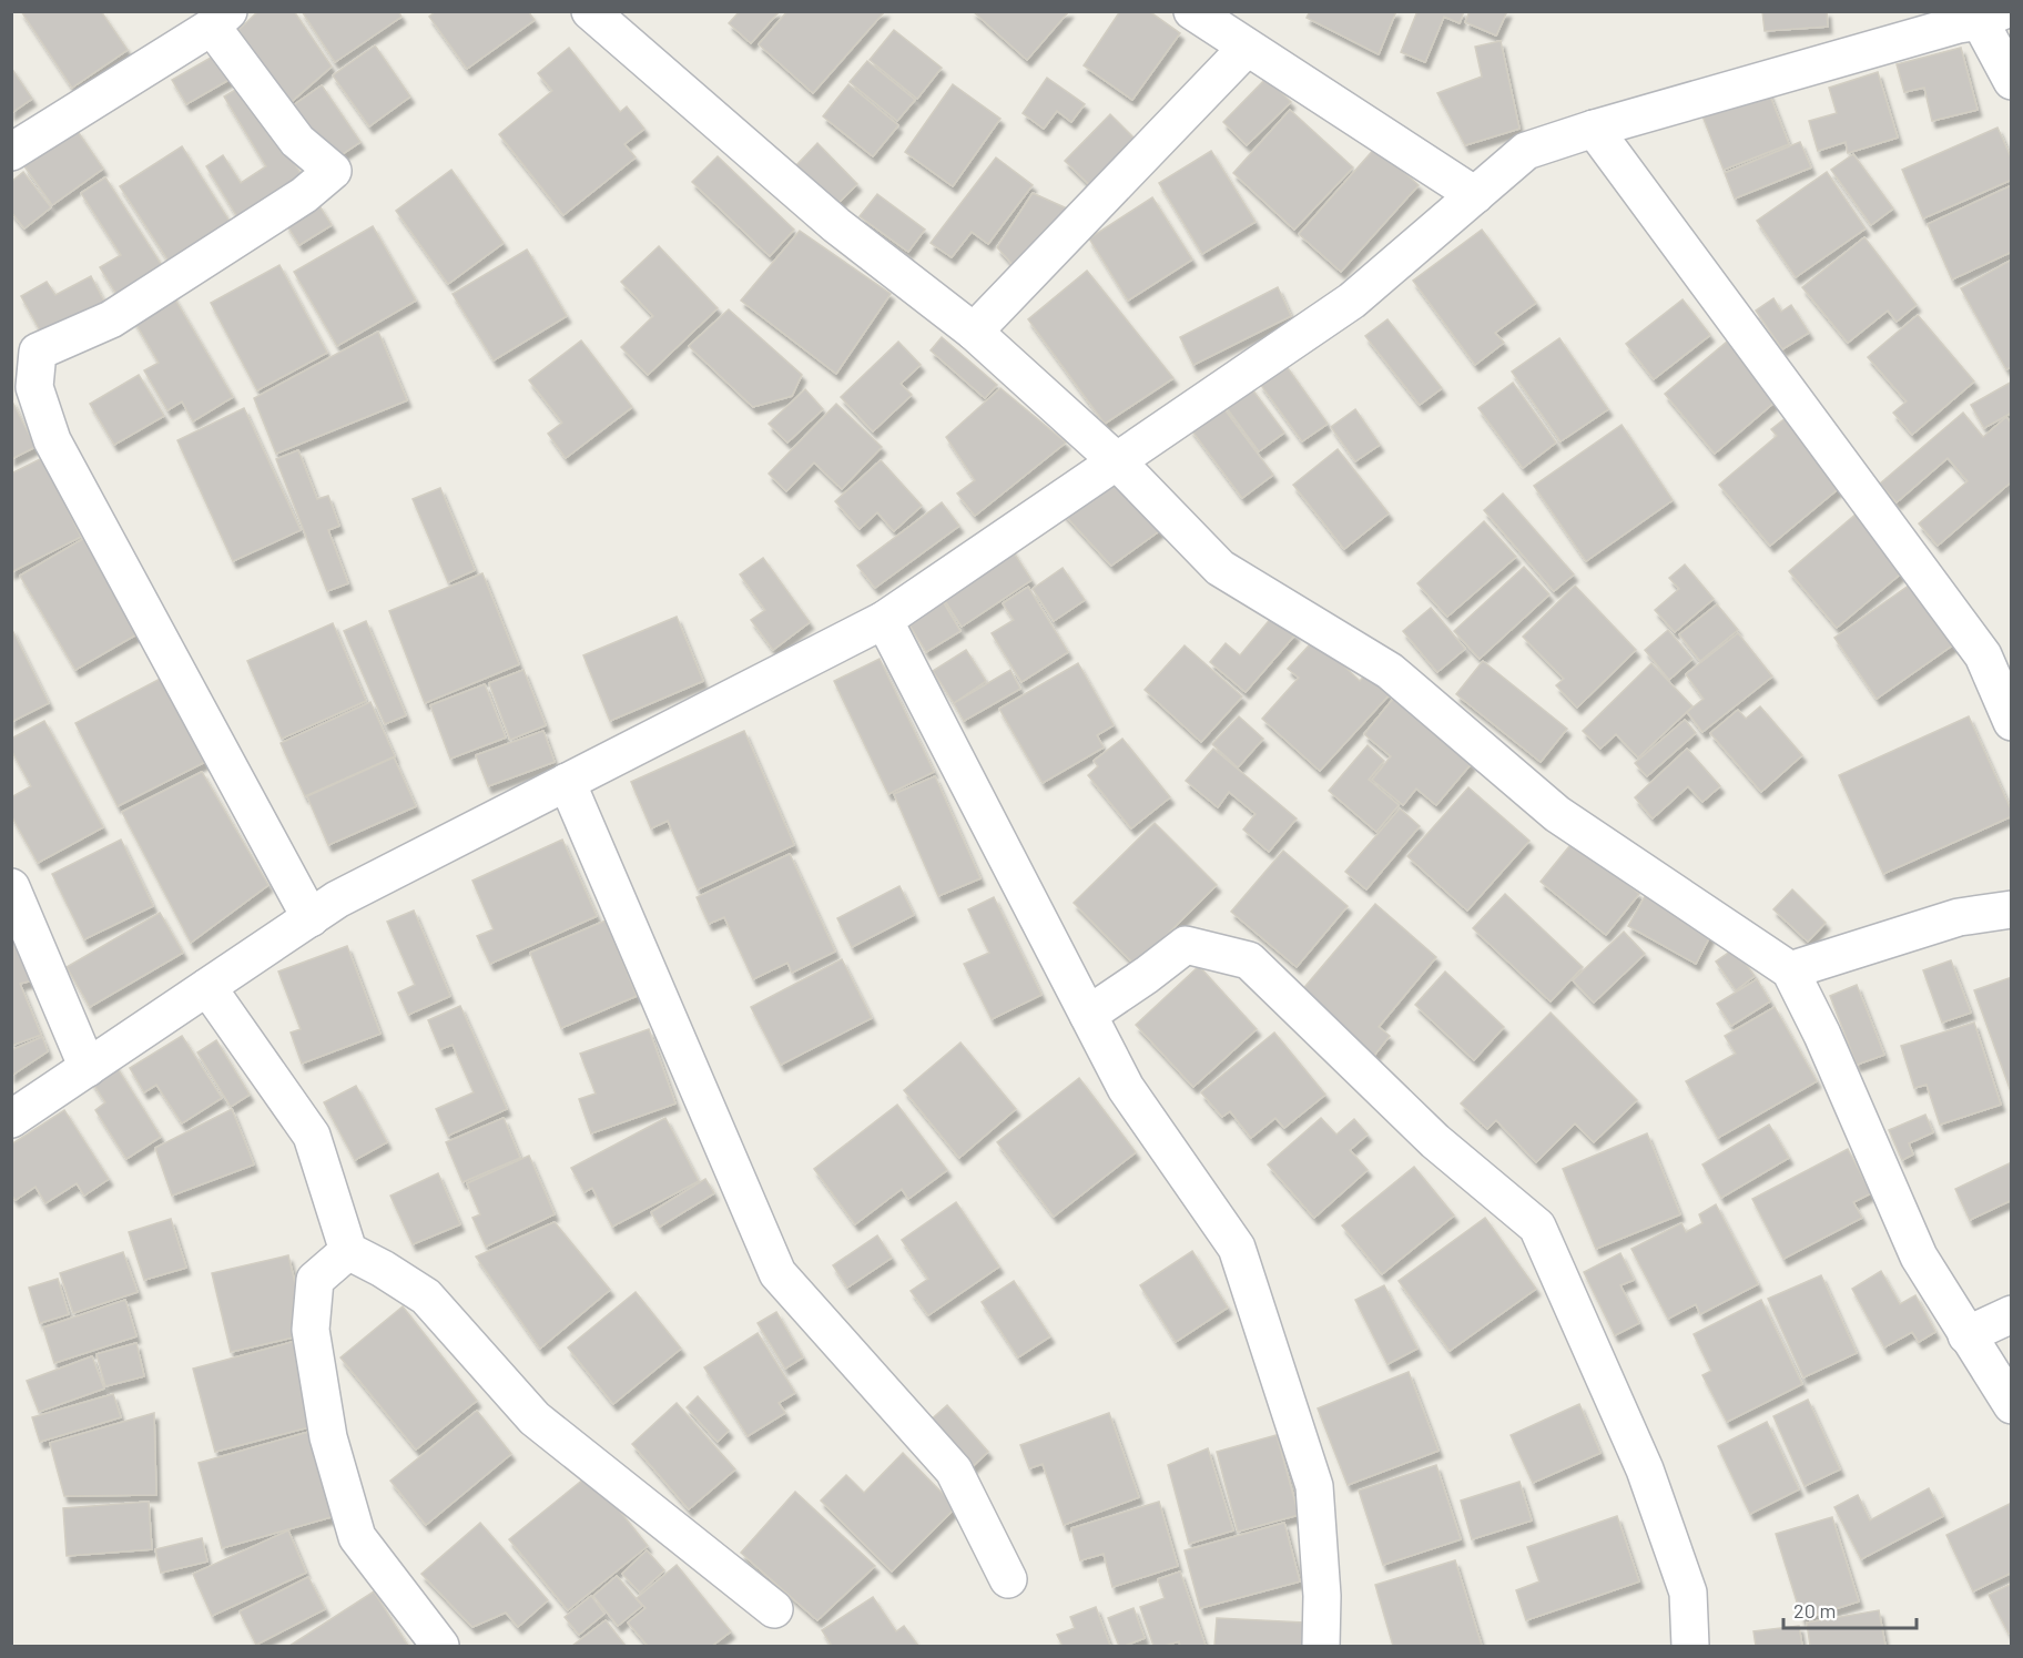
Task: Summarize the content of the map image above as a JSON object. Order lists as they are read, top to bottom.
{
  "scale_bar": "20 m"
}
